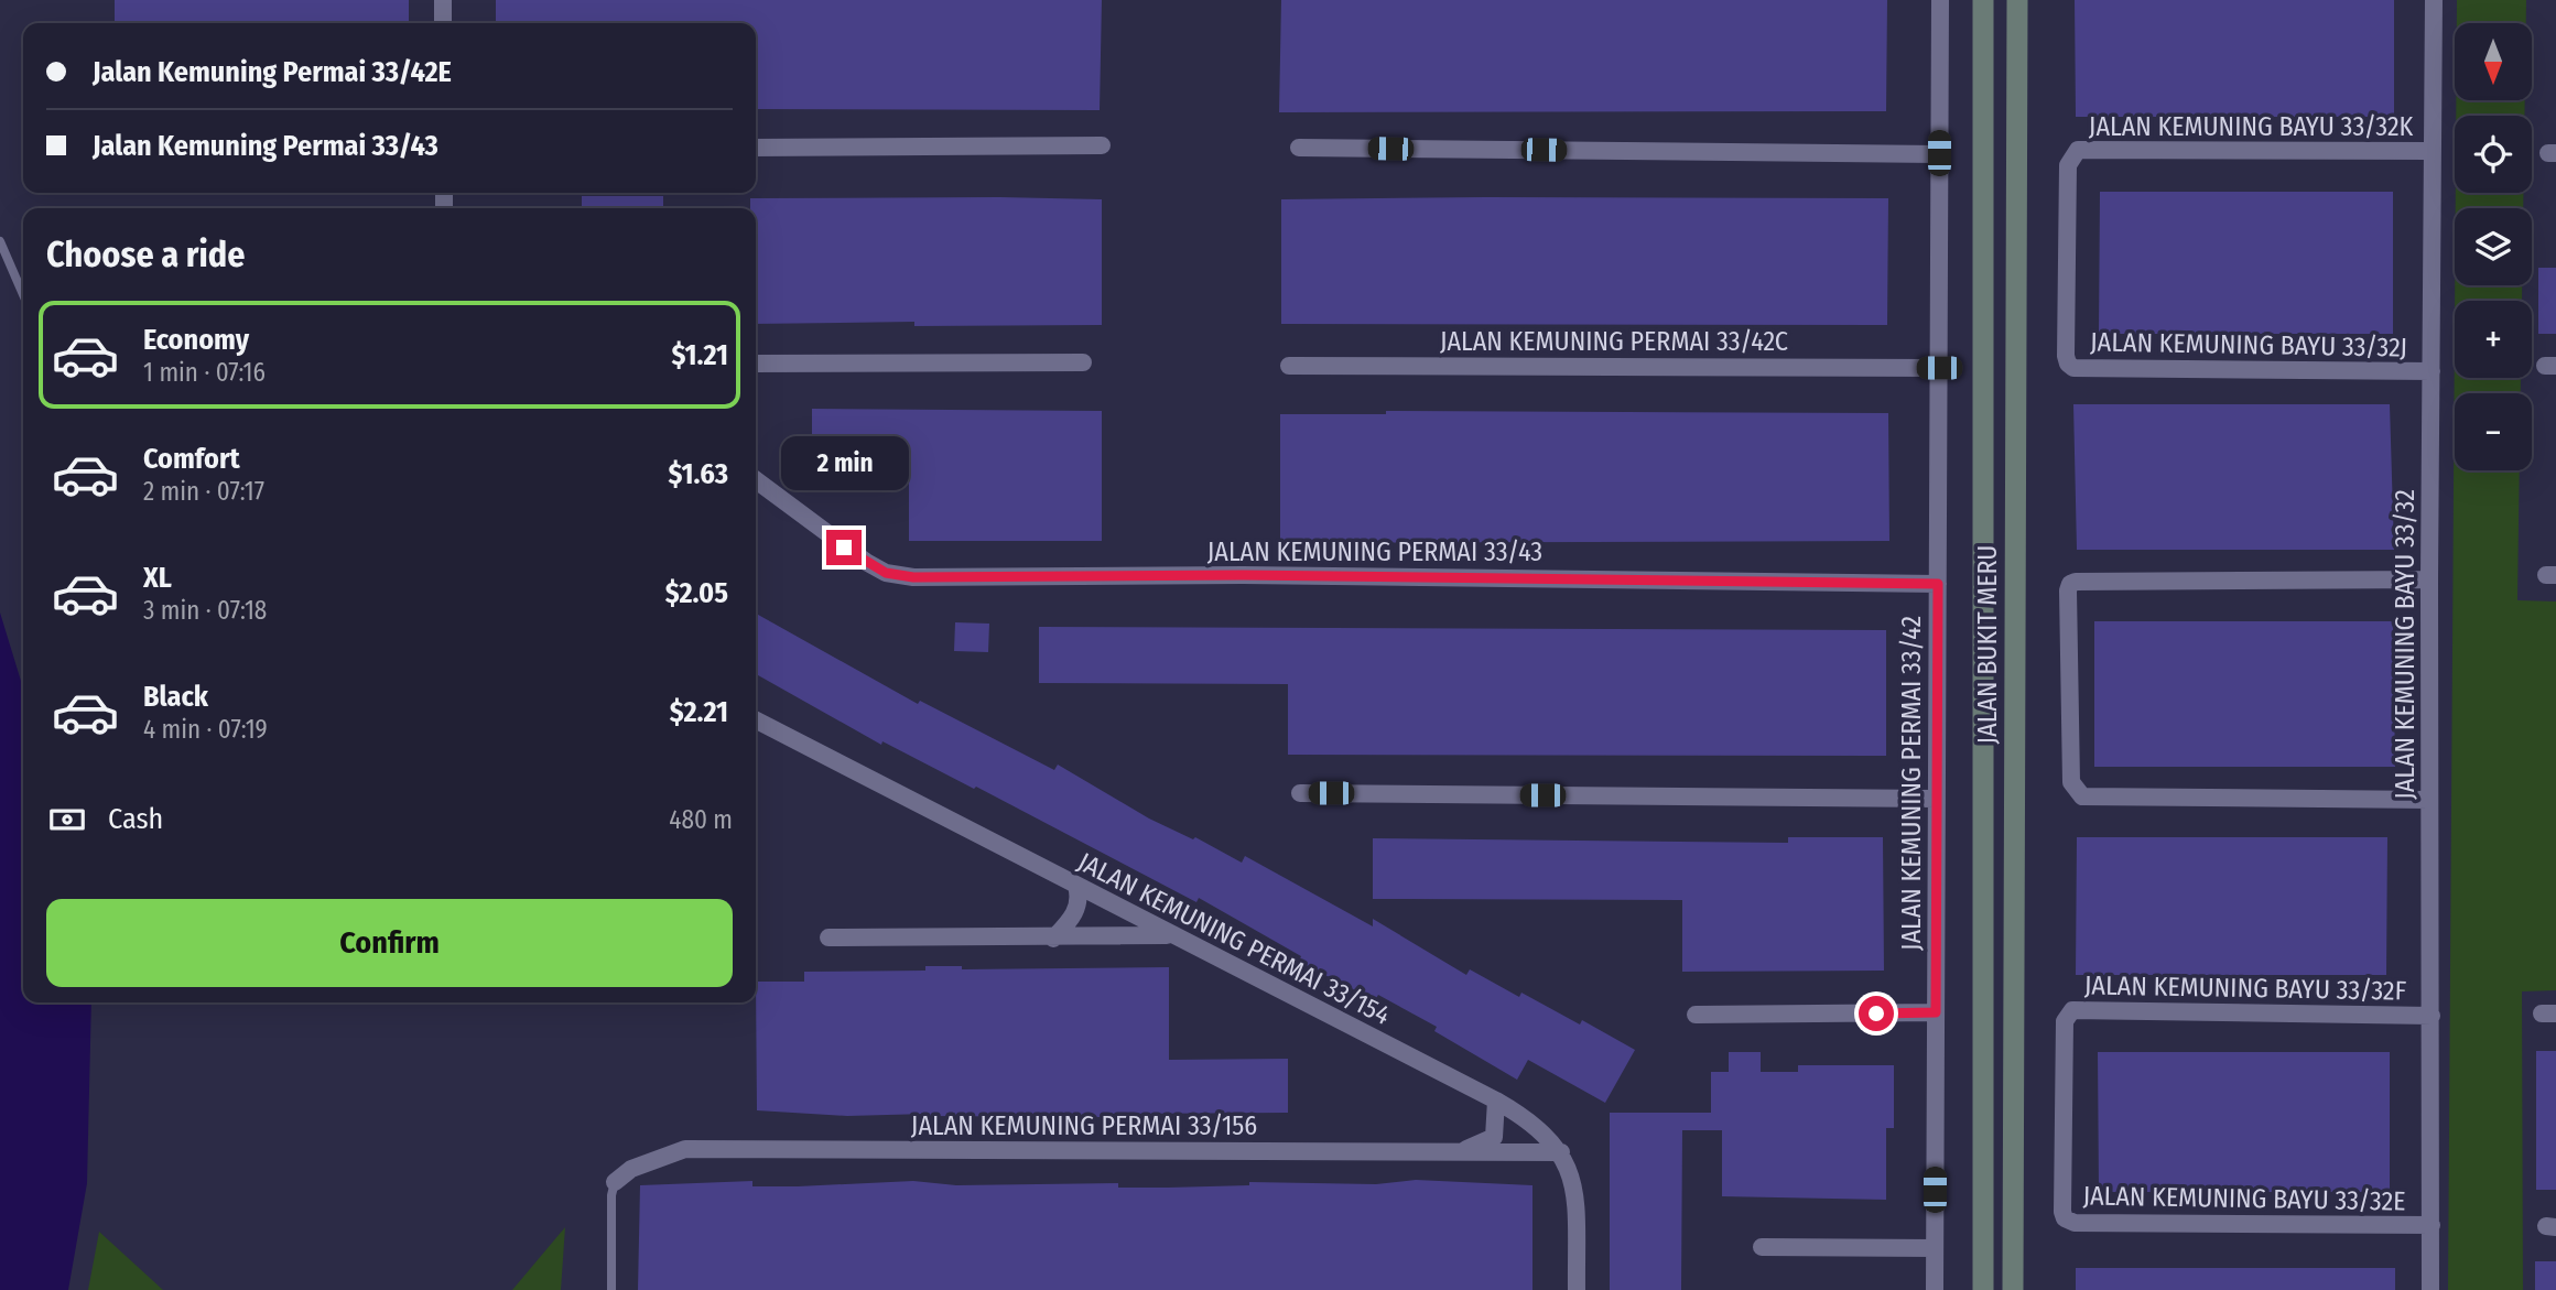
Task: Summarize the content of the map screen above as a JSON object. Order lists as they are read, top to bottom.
{
  "streets": {
    "main road": ["JALAN BUKIT MERU"],
    "street": [
      "JALAN KEMUNING BAYU 33/32K",
      "JALAN KEMUNING PERMAI 33/42C",
      "JALAN KEMUNING BAYU 33/32J",
      "JALAN KEMUNING PERMAI 33/43",
      "JALAN KEMUNING BAYU 33/32",
      "JALAN KEMUNING PERMAI 33/42",
      "JALAN KEMUNING PERMAI 33/154",
      "JALAN KEMUNING BAYU 33/32F",
      "JALAN KEMUNING PERMAI 33/156",
      "JALAN KEMUNING BAYU 33/32E"
    ]
  },
  "crossings": [
    ["JALAN KEMUNING BAYU 33/32K", "JALAN KEMUNING BAYU 33/32J"],
    ["JALAN KEMUNING BAYU 33/32K", "JALAN KEMUNING BAYU 33/32"],
    ["JALAN KEMUNING PERMAI 33/42C", "JALAN KEMUNING PERMAI 33/42"],
    ["JALAN KEMUNING BAYU 33/32J", "JALAN KEMUNING BAYU 33/32"],
    ["JALAN KEMUNING PERMAI 33/43", "JALAN KEMUNING PERMAI 33/42"],
    ["JALAN KEMUNING BAYU 33/32", "JALAN KEMUNING BAYU 33/32F"],
    ["JALAN KEMUNING BAYU 33/32", "JALAN KEMUNING BAYU 33/32E"],
    ["JALAN KEMUNING PERMAI 33/154", "JALAN KEMUNING PERMAI 33/156"],
    ["JALAN KEMUNING BAYU 33/32F", "JALAN KEMUNING BAYU 33/32E"]
  ],
  "north": "bottom",
  "page": {
    "map_buttons": ["+", "−"],
    "banner": ["Jalan Kemuning Permai 33/42E", "Jalan Kemuning Permai 33/43"],
    "heading": "Choose a ride",
    "list": [
      {
        "name": "Economy",
        "note": "1 min · 07:16",
        "value": "$1.21"
      },
      {
        "name": "Comfort",
        "note": "2 min · 07:17",
        "value": "$1.63"
      },
      {
        "name": "XL",
        "note": "3 min · 07:18",
        "value": "$2.05"
      },
      {
        "name": "Black",
        "note": "4 min · 07:19",
        "value": "$2.21"
      }
    ],
    "bubble": "2 min",
    "pay": ["Cash", "480 m"],
    "buttons": "Confirm"
  }
}
